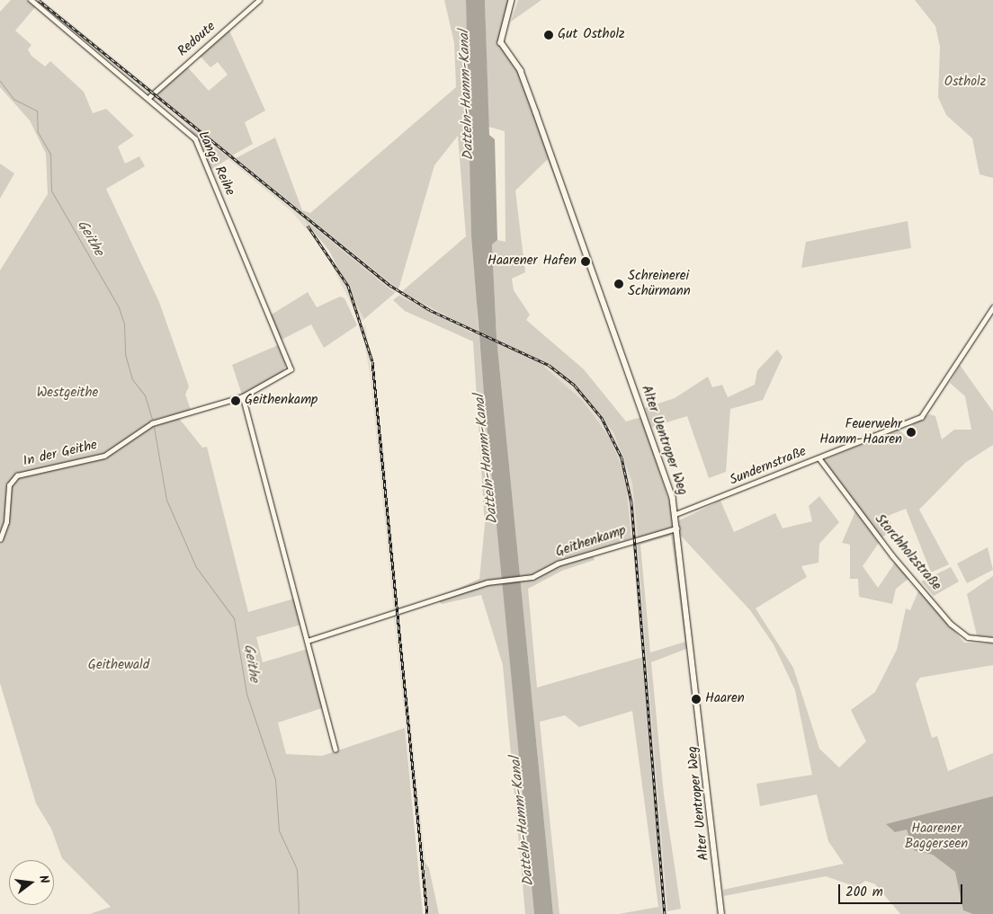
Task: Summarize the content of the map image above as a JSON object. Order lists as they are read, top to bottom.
{
  "streets": {
    "street": [
      "Redoute",
      "Lange Reihe",
      "Alter Uentroper Weg",
      "In der Geithe",
      "Sundernstraße",
      "Geithenkamp",
      "Storchholzstraße"
    ]
  },
  "crossings": [
    ["Redoute", "Lange Reihe"],
    ["Lange Reihe", "In der Geithe"],
    ["Alter Uentroper Weg", "Sundernstraße"],
    ["Alter Uentroper Weg", "Geithenkamp"],
    ["Sundernstraße", "Storchholzstraße"]
  ],
  "water": ["Datteln-Hamm-Kanal", "Geithe"],
  "parks": [
    "Ostholz",
    "Westgeithe",
    "Geithewald",
    "Haarener Baggerseen"
  ],
  "places": [
    "Gut Ostholz",
    "Haarener Hafen",
    "Schreinerei Schürmann",
    "Geithenkamp",
    "Feuerwehr Hamm-Haaren",
    "Haaren"
  ],
  "scale_bar": "200 m",
  "north": "right"
}
